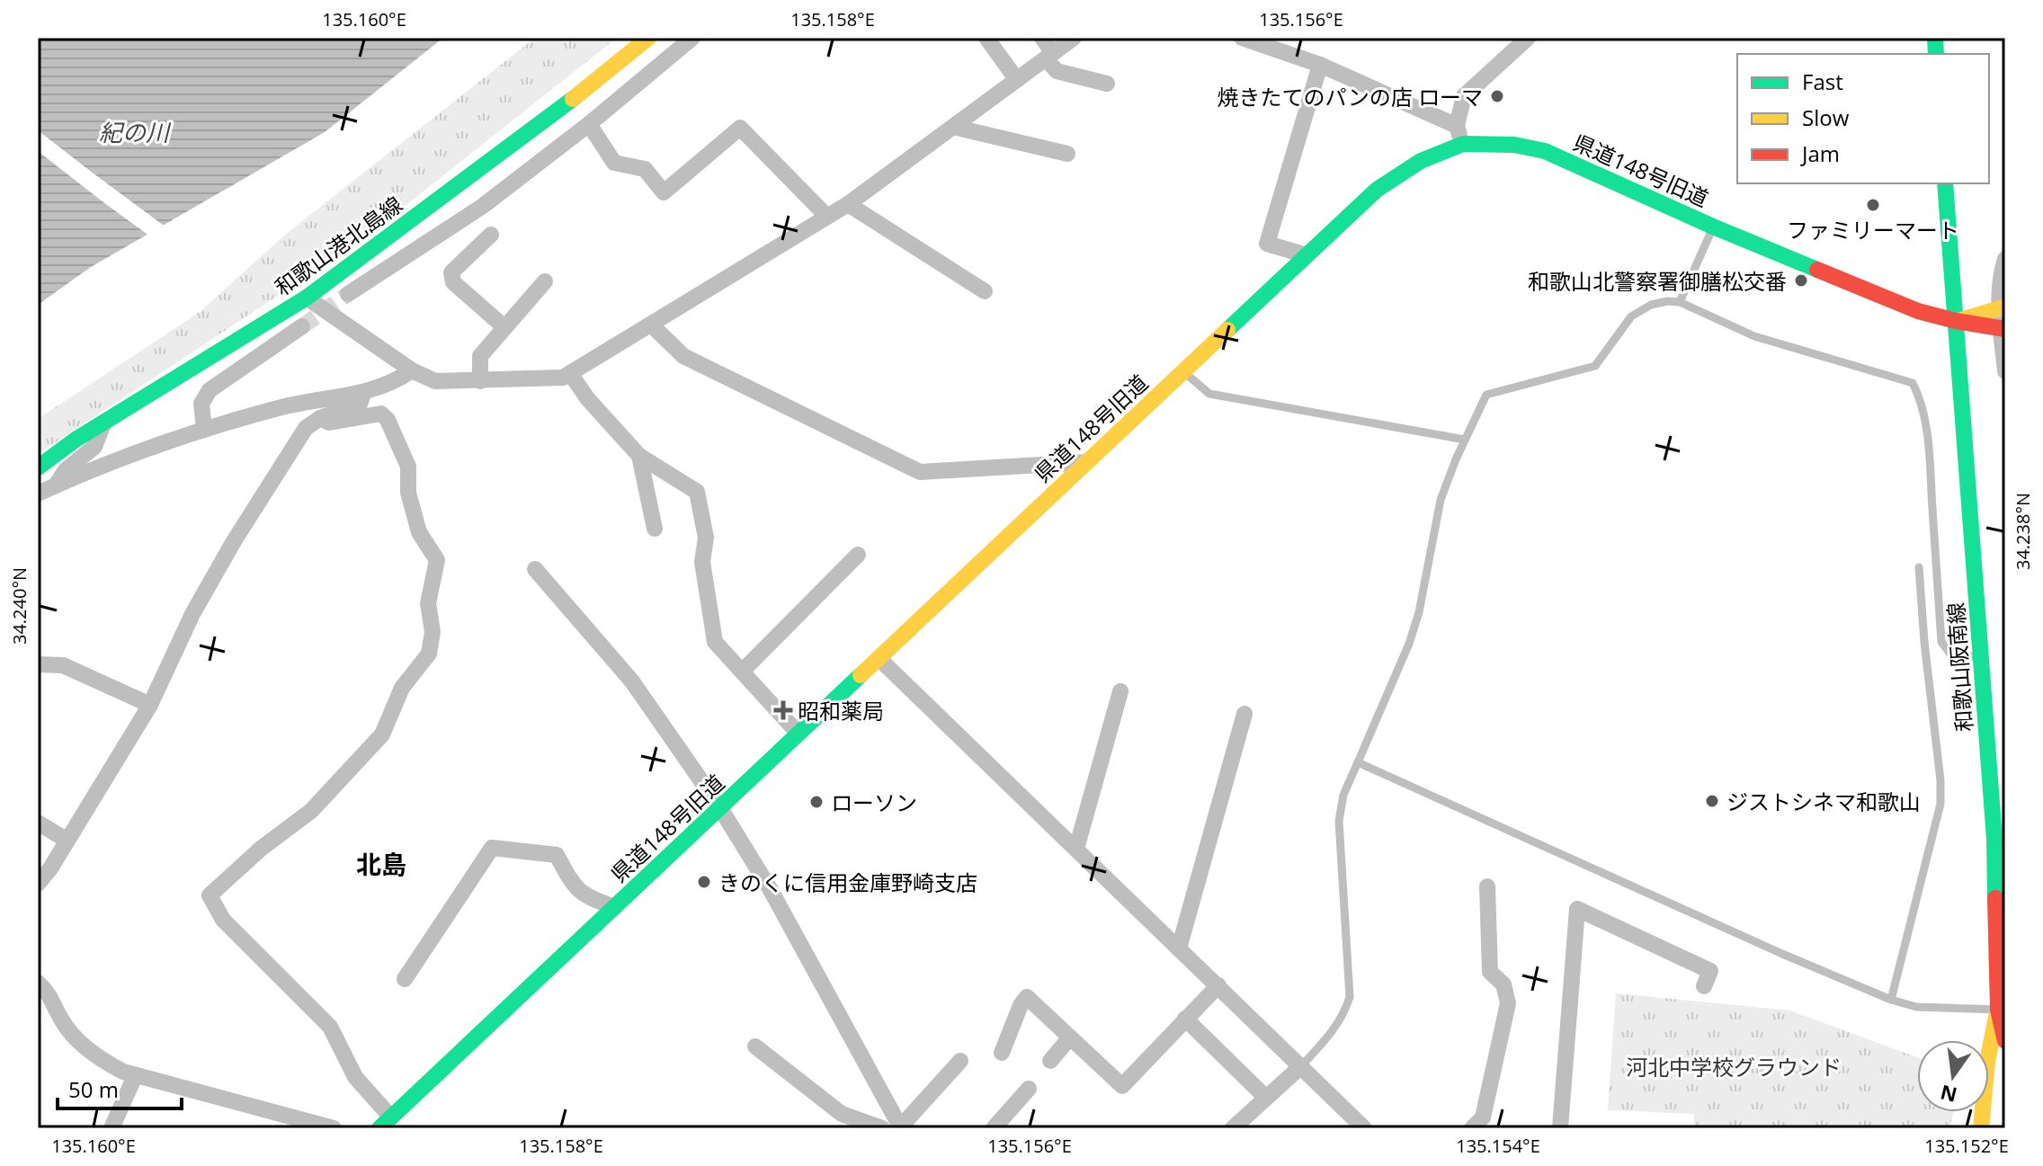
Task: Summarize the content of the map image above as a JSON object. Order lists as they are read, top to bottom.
{
  "streets": {
    "street": ["県道148号旧道", "和歌山港北島線", "和歌山阪南線"]
  },
  "crossings": [
    ["県道148号旧道", "和歌山阪南線"]
  ],
  "districts": ["北島"],
  "water": ["紀の川"],
  "parks": ["河北中学校グラウンド"],
  "places": {
    "other": [
      "焼きたてのパンの店 ローマ",
      "ファミリーマート",
      "和歌山北警察署御膳松交番",
      "ジストシネマ和歌山",
      "ローソン",
      "きのくに信用金庫野崎支店"
    ],
    "health": ["昭和薬局"]
  },
  "legend": ["Fast", "Slow", "Jam"],
  "scale_bar": "50 m",
  "north": "bottom",
  "coordinates": [
    "135.160°E",
    "135.158°E",
    "135.156°E",
    "34.238°N",
    "34.240°N",
    "135.154°E",
    "135.152°E"
  ]
}
